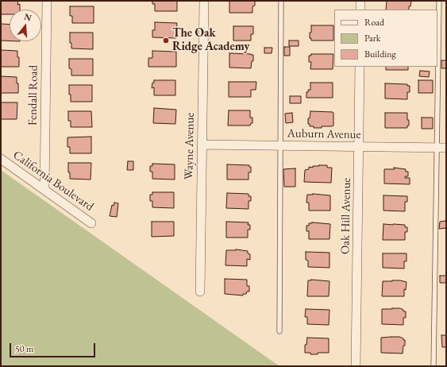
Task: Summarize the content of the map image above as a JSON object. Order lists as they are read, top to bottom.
{
  "streets": {
    "street": [
      "Fendall Road",
      "Auburn Avenue",
      "Wayne Avenue",
      "California Boulevard",
      "Oak Hill Avenue"
    ]
  },
  "crossings": [
    ["Fendall Road", "California Boulevard"],
    ["Auburn Avenue", "Wayne Avenue"],
    ["Auburn Avenue", "Oak Hill Avenue"]
  ],
  "places": ["The Oak Ridge Academy"],
  "legend": ["Road", "Park", "Building"],
  "scale_bar": "50 m",
  "north": "top"
}
